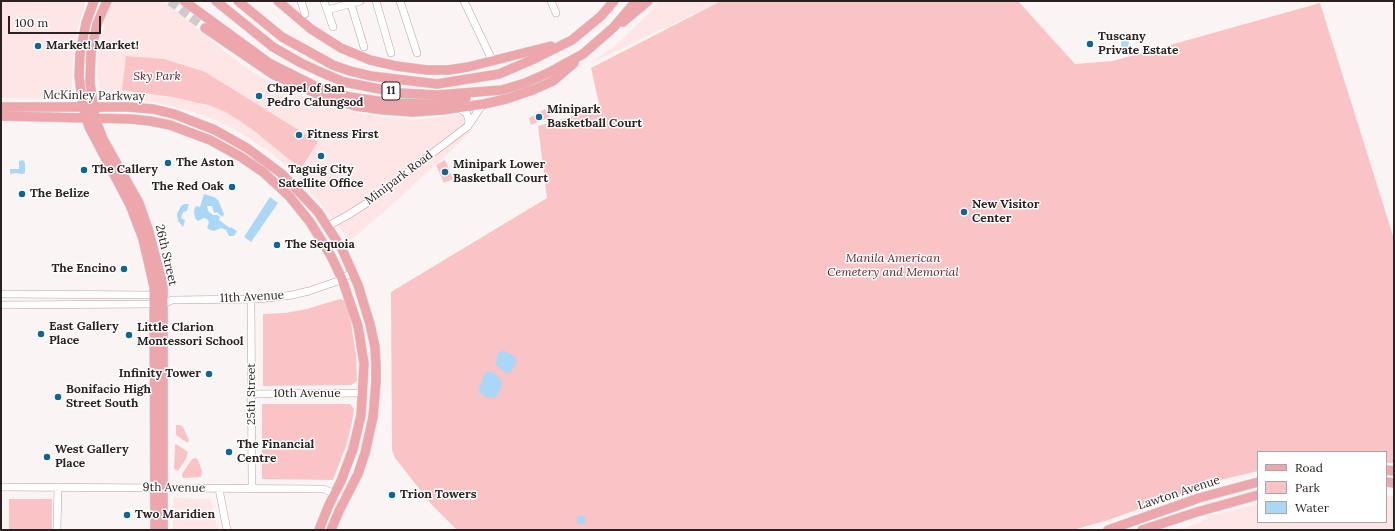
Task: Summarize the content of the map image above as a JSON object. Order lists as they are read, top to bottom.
{
  "streets": {
    "main road": [
      "11",
      "McKinley Parkway",
      "26th Street",
      "Lawton Avenue"
    ],
    "street": [
      "Minipark Road",
      "11th Avenue",
      "25th Street",
      "10th Avenue",
      "9th Avenue"
    ]
  },
  "crossings": [
    ["McKinley Parkway", "Minipark Road"],
    ["McKinley Parkway", "26th Street"],
    ["McKinley Parkway", "11th Avenue"],
    ["McKinley Parkway", "10th Avenue"],
    ["McKinley Parkway", "9th Avenue"],
    ["26th Street", "11th Avenue"],
    ["26th Street", "9th Avenue"],
    ["11th Avenue", "25th Street"],
    ["25th Street", "10th Avenue"],
    ["25th Street", "9th Avenue"]
  ],
  "parks": ["Sky Park", "Manila American Cemetery and Memorial"],
  "places": [
    "Tuscany Private Estate",
    "Market! Market!",
    "Chapel of San Pedro Calungsod",
    "Minipark Basketball Court",
    "Fitness First",
    "Taguig City Satellite Office",
    "The Aston",
    "The Callery",
    "Minipark Lower Basketball Court",
    "The Red Oak",
    "The Belize",
    "New Visitor Center",
    "The Sequoia",
    "The Encino",
    "East Gallery Place",
    "Little Clarion Montessori School",
    "Infinity Tower",
    "Bonifacio High Street South",
    "The Financial Centre",
    "West Gallery Place",
    "Trion Towers",
    "Two Maridien"
  ],
  "legend": ["Road", "Park", "Water"],
  "scale_bar": "100 m"
}
